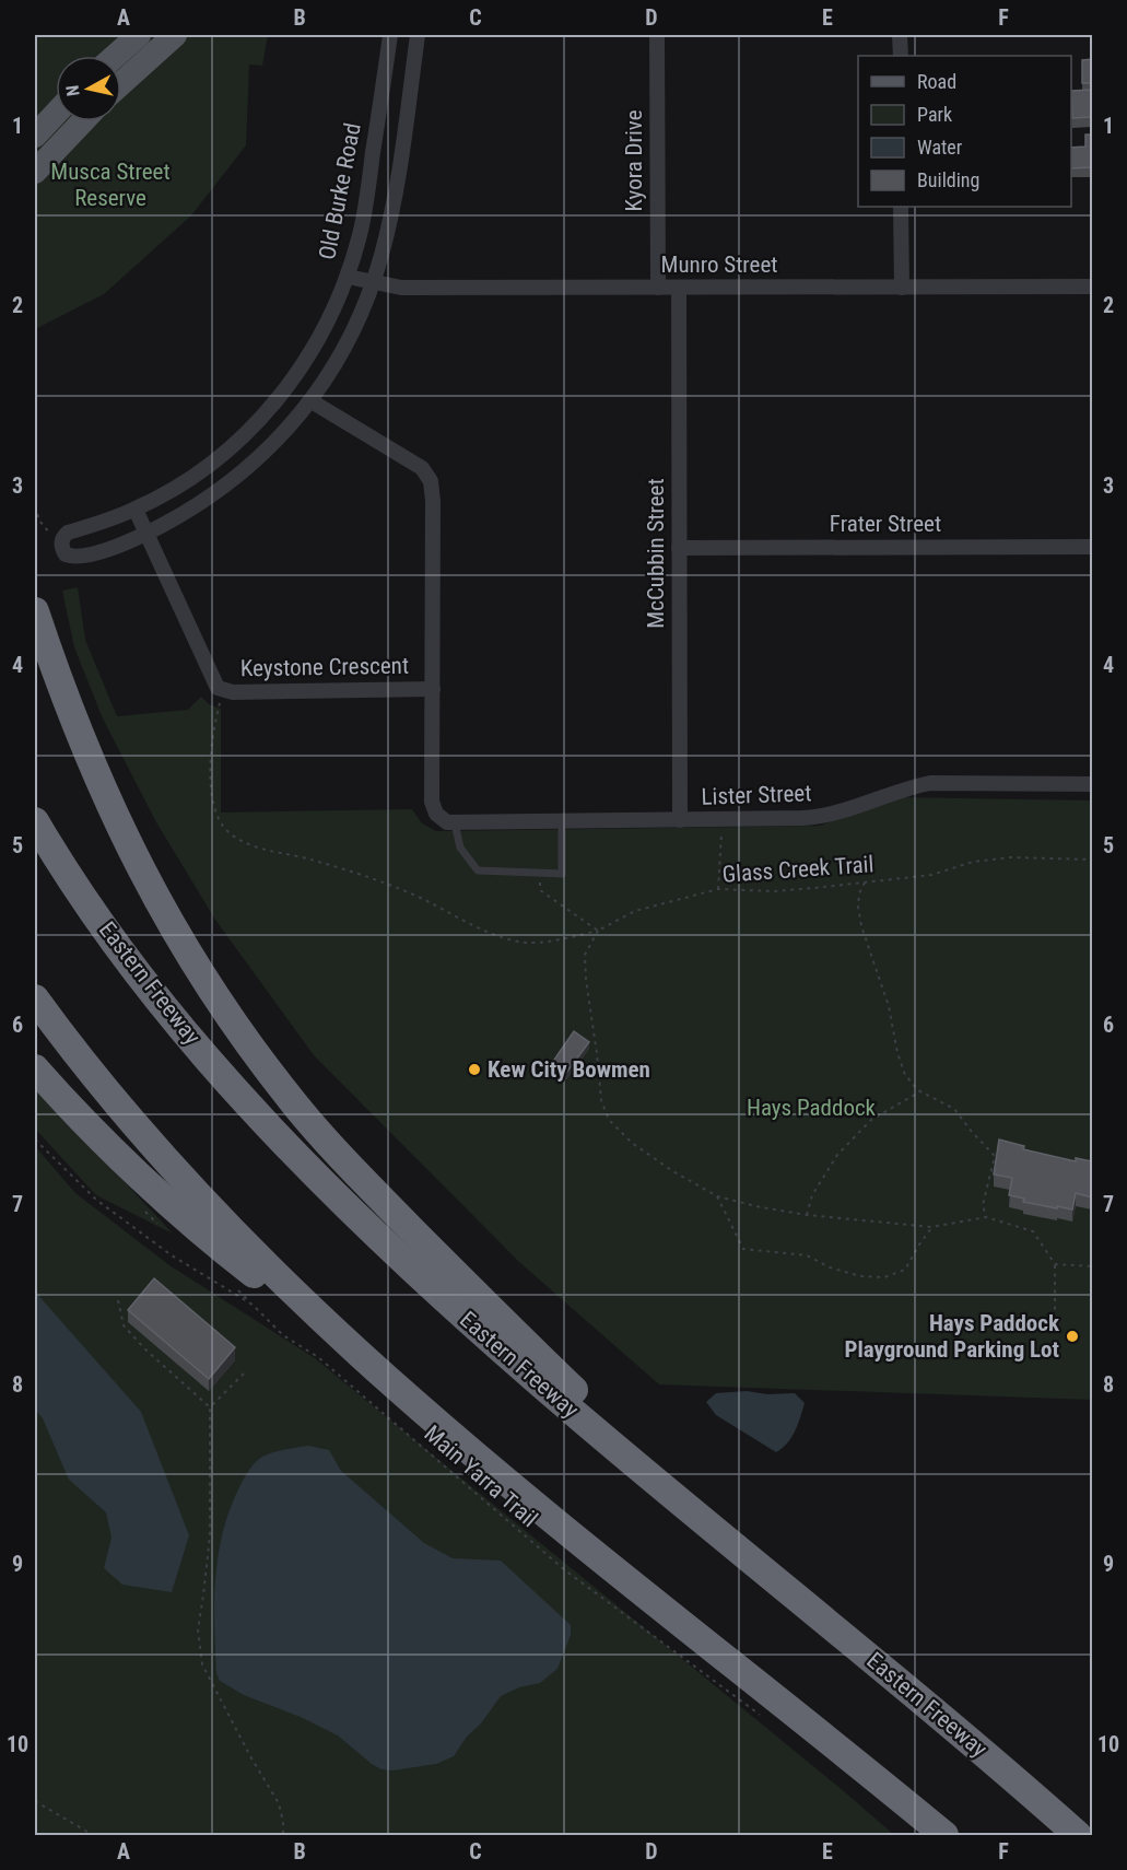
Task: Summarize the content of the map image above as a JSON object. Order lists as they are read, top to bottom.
{
  "streets": {
    "highway": ["Eastern Freeway"],
    "street": [
      "Kyora Drive",
      "Old Burke Road",
      "Munro Street",
      "Frater Street",
      "McCubbin Street",
      "Keystone Crescent",
      "Lister Street"
    ],
    "path": ["Glass Creek Trail", "Main Yarra Trail"]
  },
  "crossings": [
    ["Kyora Drive", "Munro Street"],
    ["Old Burke Road", "Munro Street"],
    ["Old Burke Road", "Keystone Crescent"],
    ["Munro Street", "McCubbin Street"],
    ["Frater Street", "McCubbin Street"],
    ["McCubbin Street", "Lister Street"],
    ["Keystone Crescent", "Lister Street"],
    ["Keystone Crescent", "Glass Creek Trail"]
  ],
  "parks": ["Musca Street Reserve", "Hays Paddock"],
  "places": ["Kew City Bowmen", "Hays Paddock Playground Parking Lot"],
  "legend": [
    "Road",
    "Park",
    "Water",
    "Building"
  ],
  "north": "left",
  "grid": {
    "columns": [
      "A",
      "B",
      "C",
      "D",
      "E",
      "F"
    ],
    "rows": [
      "1",
      "2",
      "3",
      "4",
      "5",
      "6",
      "7",
      "8",
      "9",
      "10"
    ]
  }
}
